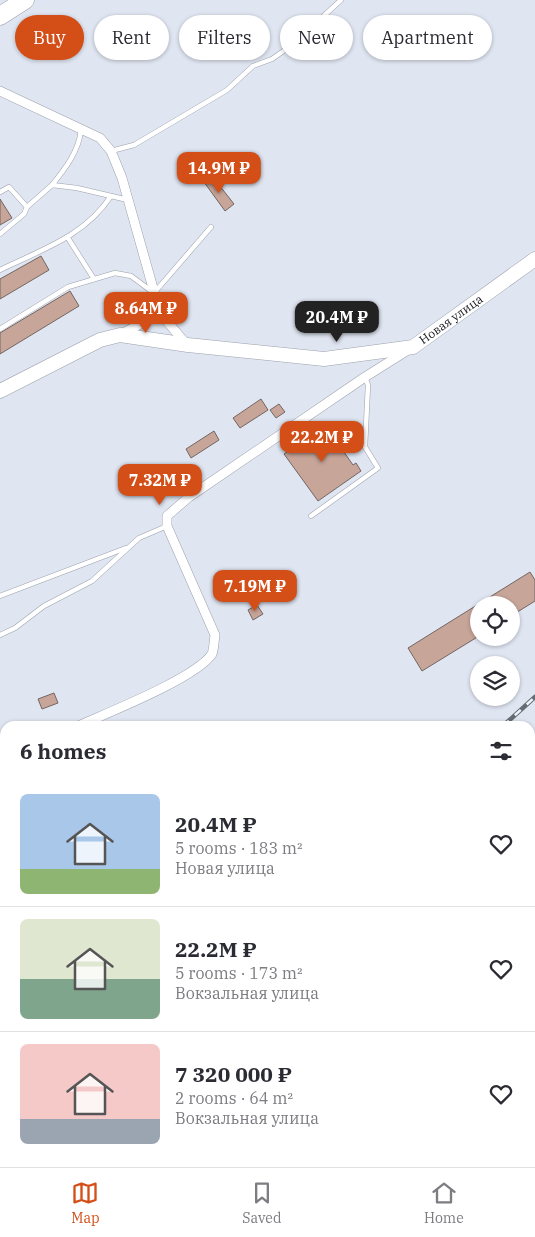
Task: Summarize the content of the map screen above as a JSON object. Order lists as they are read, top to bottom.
{
  "streets": {
    "street": ["Новая улица"]
  },
  "page": {
    "chip": [
      "Buy",
      "Rent",
      "Filters",
      "New",
      "Apartment"
    ],
    "price": [
      "14.9M ₽",
      "8.64M ₽",
      "20.4M ₽",
      "22.2M ₽",
      "7.32M ₽",
      "7.19M ₽"
    ],
    "heading": "6 homes",
    "list": [
      {
        "name": "20.4M ₽",
        "note": "5 rooms · 183 m² · Новая улица"
      },
      {
        "name": "22.2M ₽",
        "note": "5 rooms · 173 m² · Вокзальная улица"
      },
      {
        "name": "7 320 000 ₽",
        "note": "2 rooms · 64 m² · Вокзальная улица"
      }
    ],
    "tabs": ["Map", "Saved", "Home"]
  }
}
